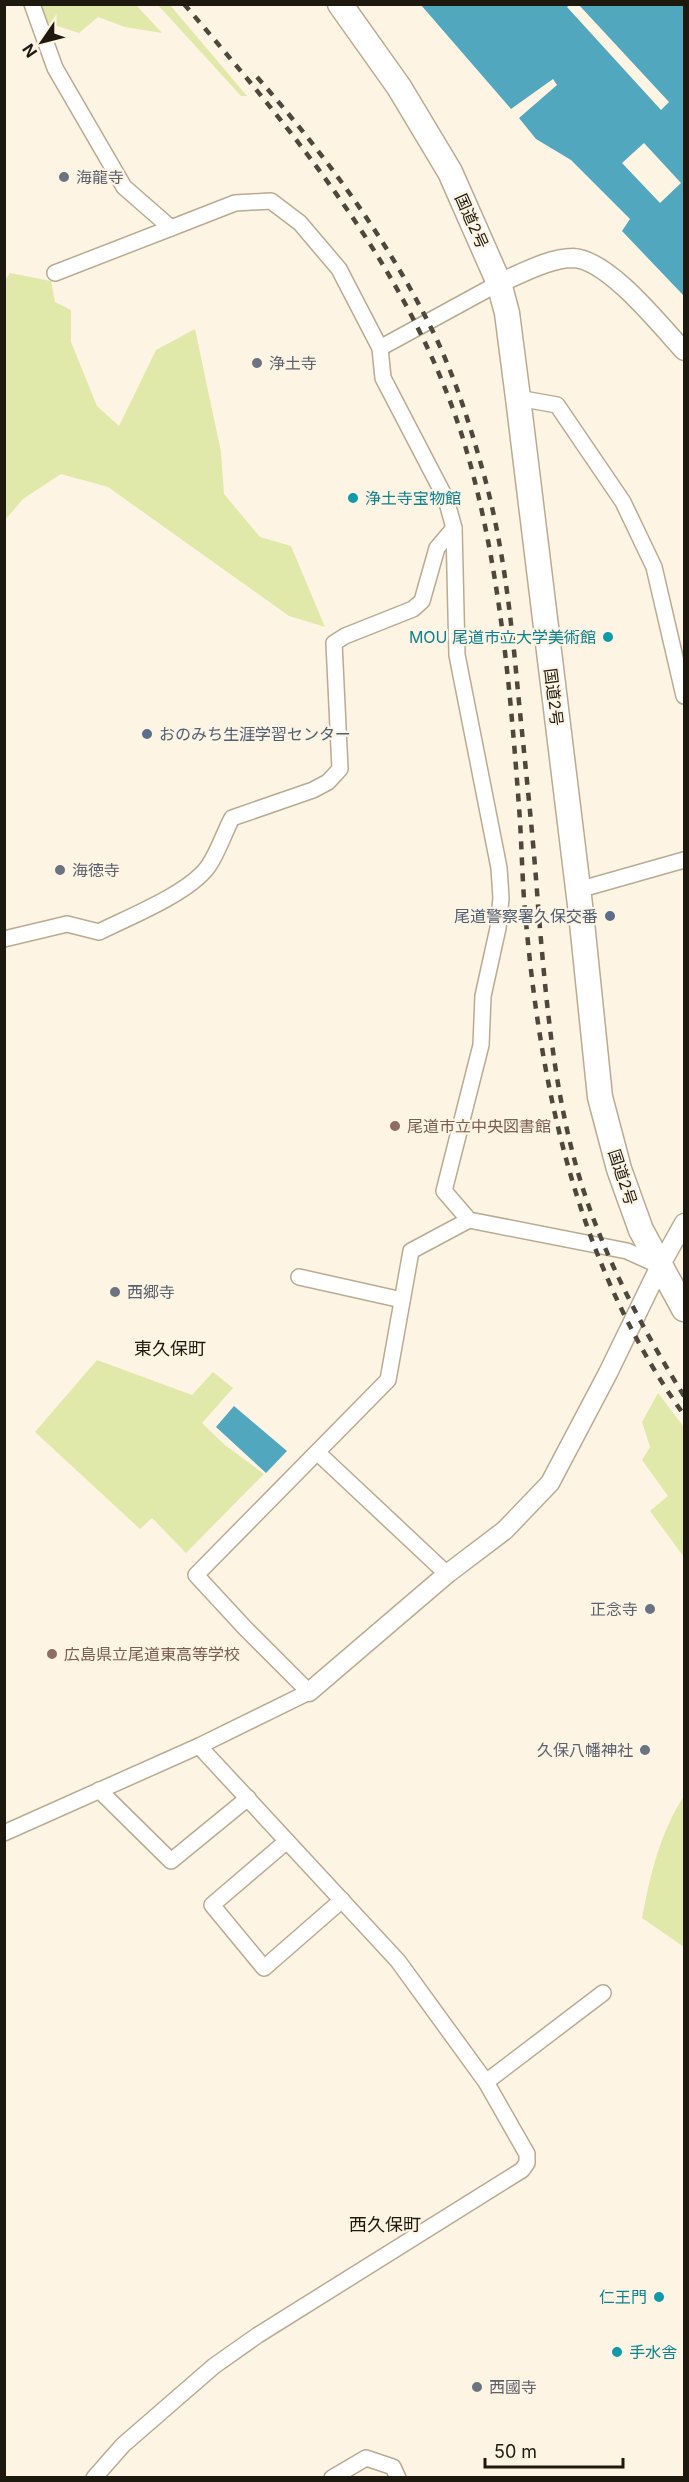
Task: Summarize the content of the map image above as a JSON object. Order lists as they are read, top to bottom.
{
  "streets": {
    "highway": ["国道2号"]
  },
  "districts": ["東久保町", "西久保町"],
  "places": [
    "海龍寺",
    "浄土寺",
    "浄土寺宝物館",
    "MOU 尾道市立大学美術館",
    "おのみち生涯学習センター",
    "海徳寺",
    "尾道警察署久保交番",
    "尾道市立中央図書館",
    "西郷寺",
    "正念寺",
    "広島県立尾道東高等学校",
    "久保八幡神社",
    "仁王門",
    "手水舎",
    "西國寺"
  ],
  "scale_bar": "50 m",
  "north": "bottom left"
}
